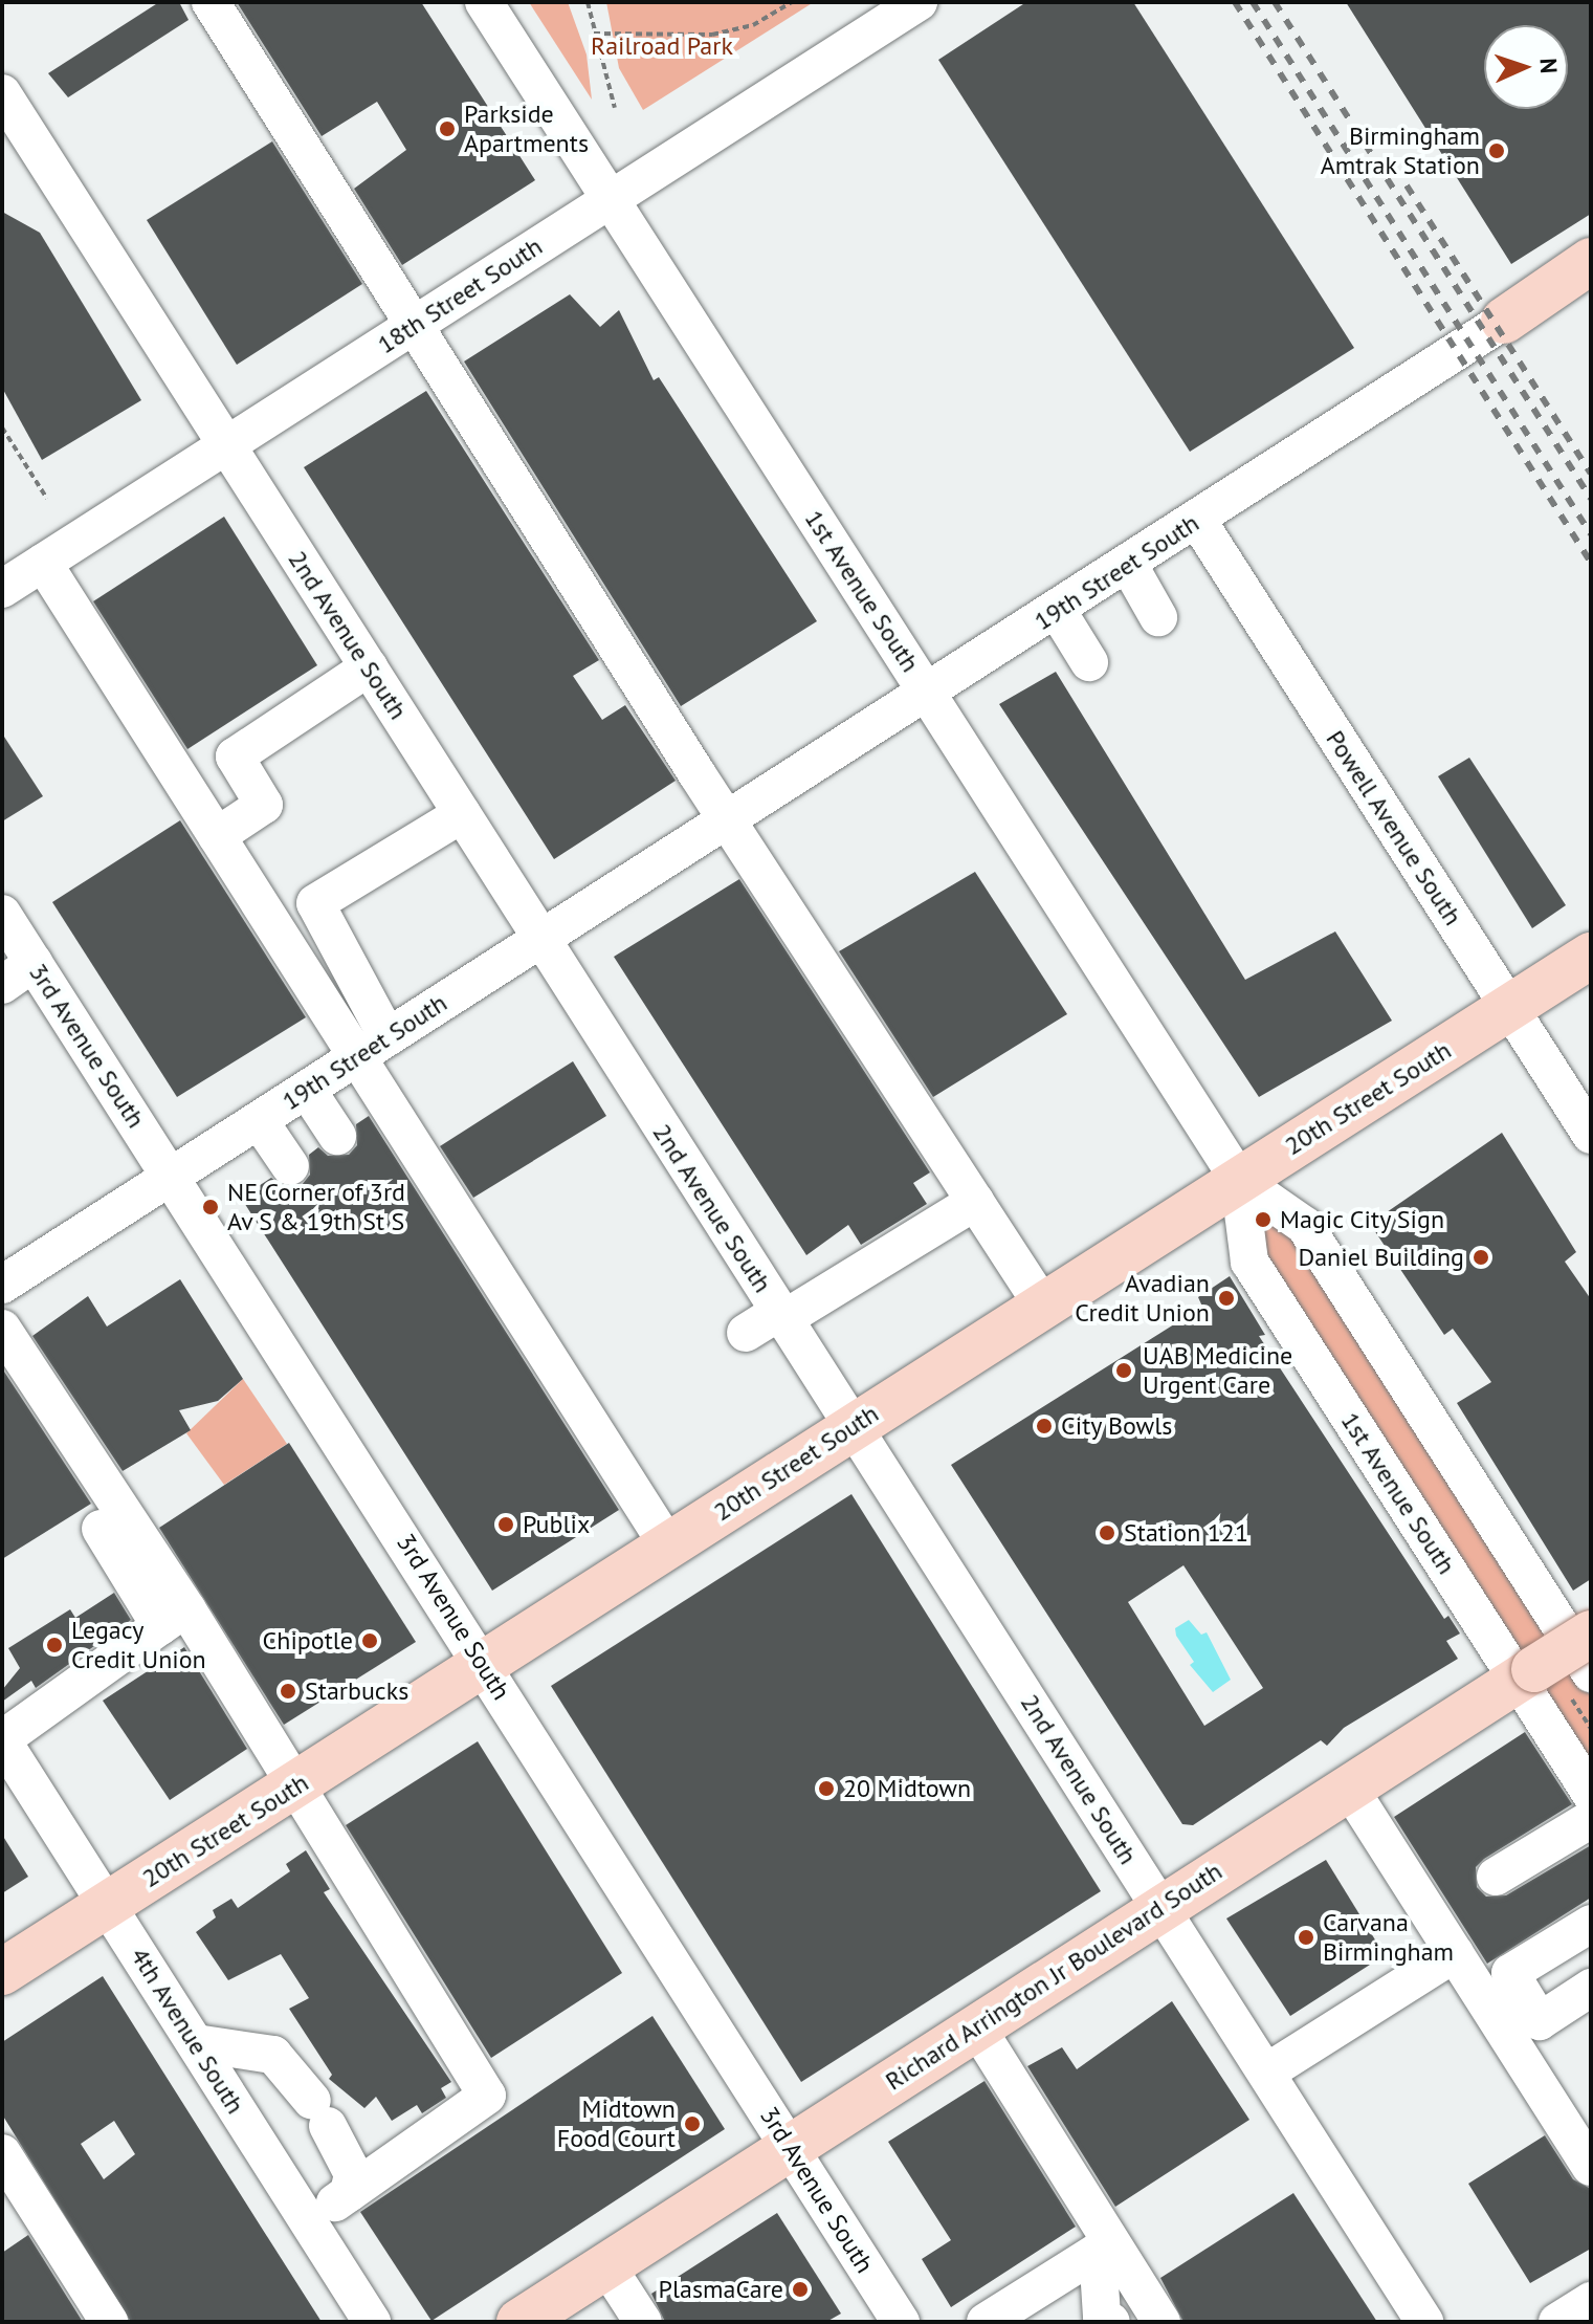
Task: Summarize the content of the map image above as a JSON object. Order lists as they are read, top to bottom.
{
  "streets": {
    "main road": ["20th Street South", "Richard Arrington Jr Boulevard South"],
    "street": [
      "18th Street South",
      "19th Street South",
      "1st Avenue South",
      "2nd Avenue South",
      "Powell Avenue South",
      "3rd Avenue South",
      "4th Avenue South"
    ]
  },
  "crossings": [
    ["18th Street South", "1st Avenue South"],
    ["18th Street South", "2nd Avenue South"],
    ["19th Street South", "1st Avenue South"],
    ["19th Street South", "2nd Avenue South"],
    ["19th Street South", "Powell Avenue South"],
    ["19th Street South", "3rd Avenue South"],
    ["1st Avenue South", "20th Street South"],
    ["1st Avenue South", "Richard Arrington Jr Boulevard South"],
    ["2nd Avenue South", "20th Street South"],
    ["2nd Avenue South", "Richard Arrington Jr Boulevard South"],
    ["Powell Avenue South", "20th Street South"],
    ["3rd Avenue South", "20th Street South"],
    ["3rd Avenue South", "Richard Arrington Jr Boulevard South"],
    ["20th Street South", "4th Avenue South"]
  ],
  "parks": ["Railroad Park"],
  "places": [
    "Parkside Apartments",
    "Birmingham Amtrak Station",
    "NE Corner of 3rd Av S & 19th St S",
    "Magic City Sign",
    "Daniel Building",
    "Avadian Credit Union",
    "UAB Medicine Urgent Care",
    "City Bowls",
    "Publix",
    "Station 121",
    "Chipotle",
    "Legacy Credit Union",
    "Starbucks",
    "20 Midtown",
    "Carvana Birmingham",
    "Midtown Food Court",
    "PlasmaCare"
  ],
  "north": "right"
}
